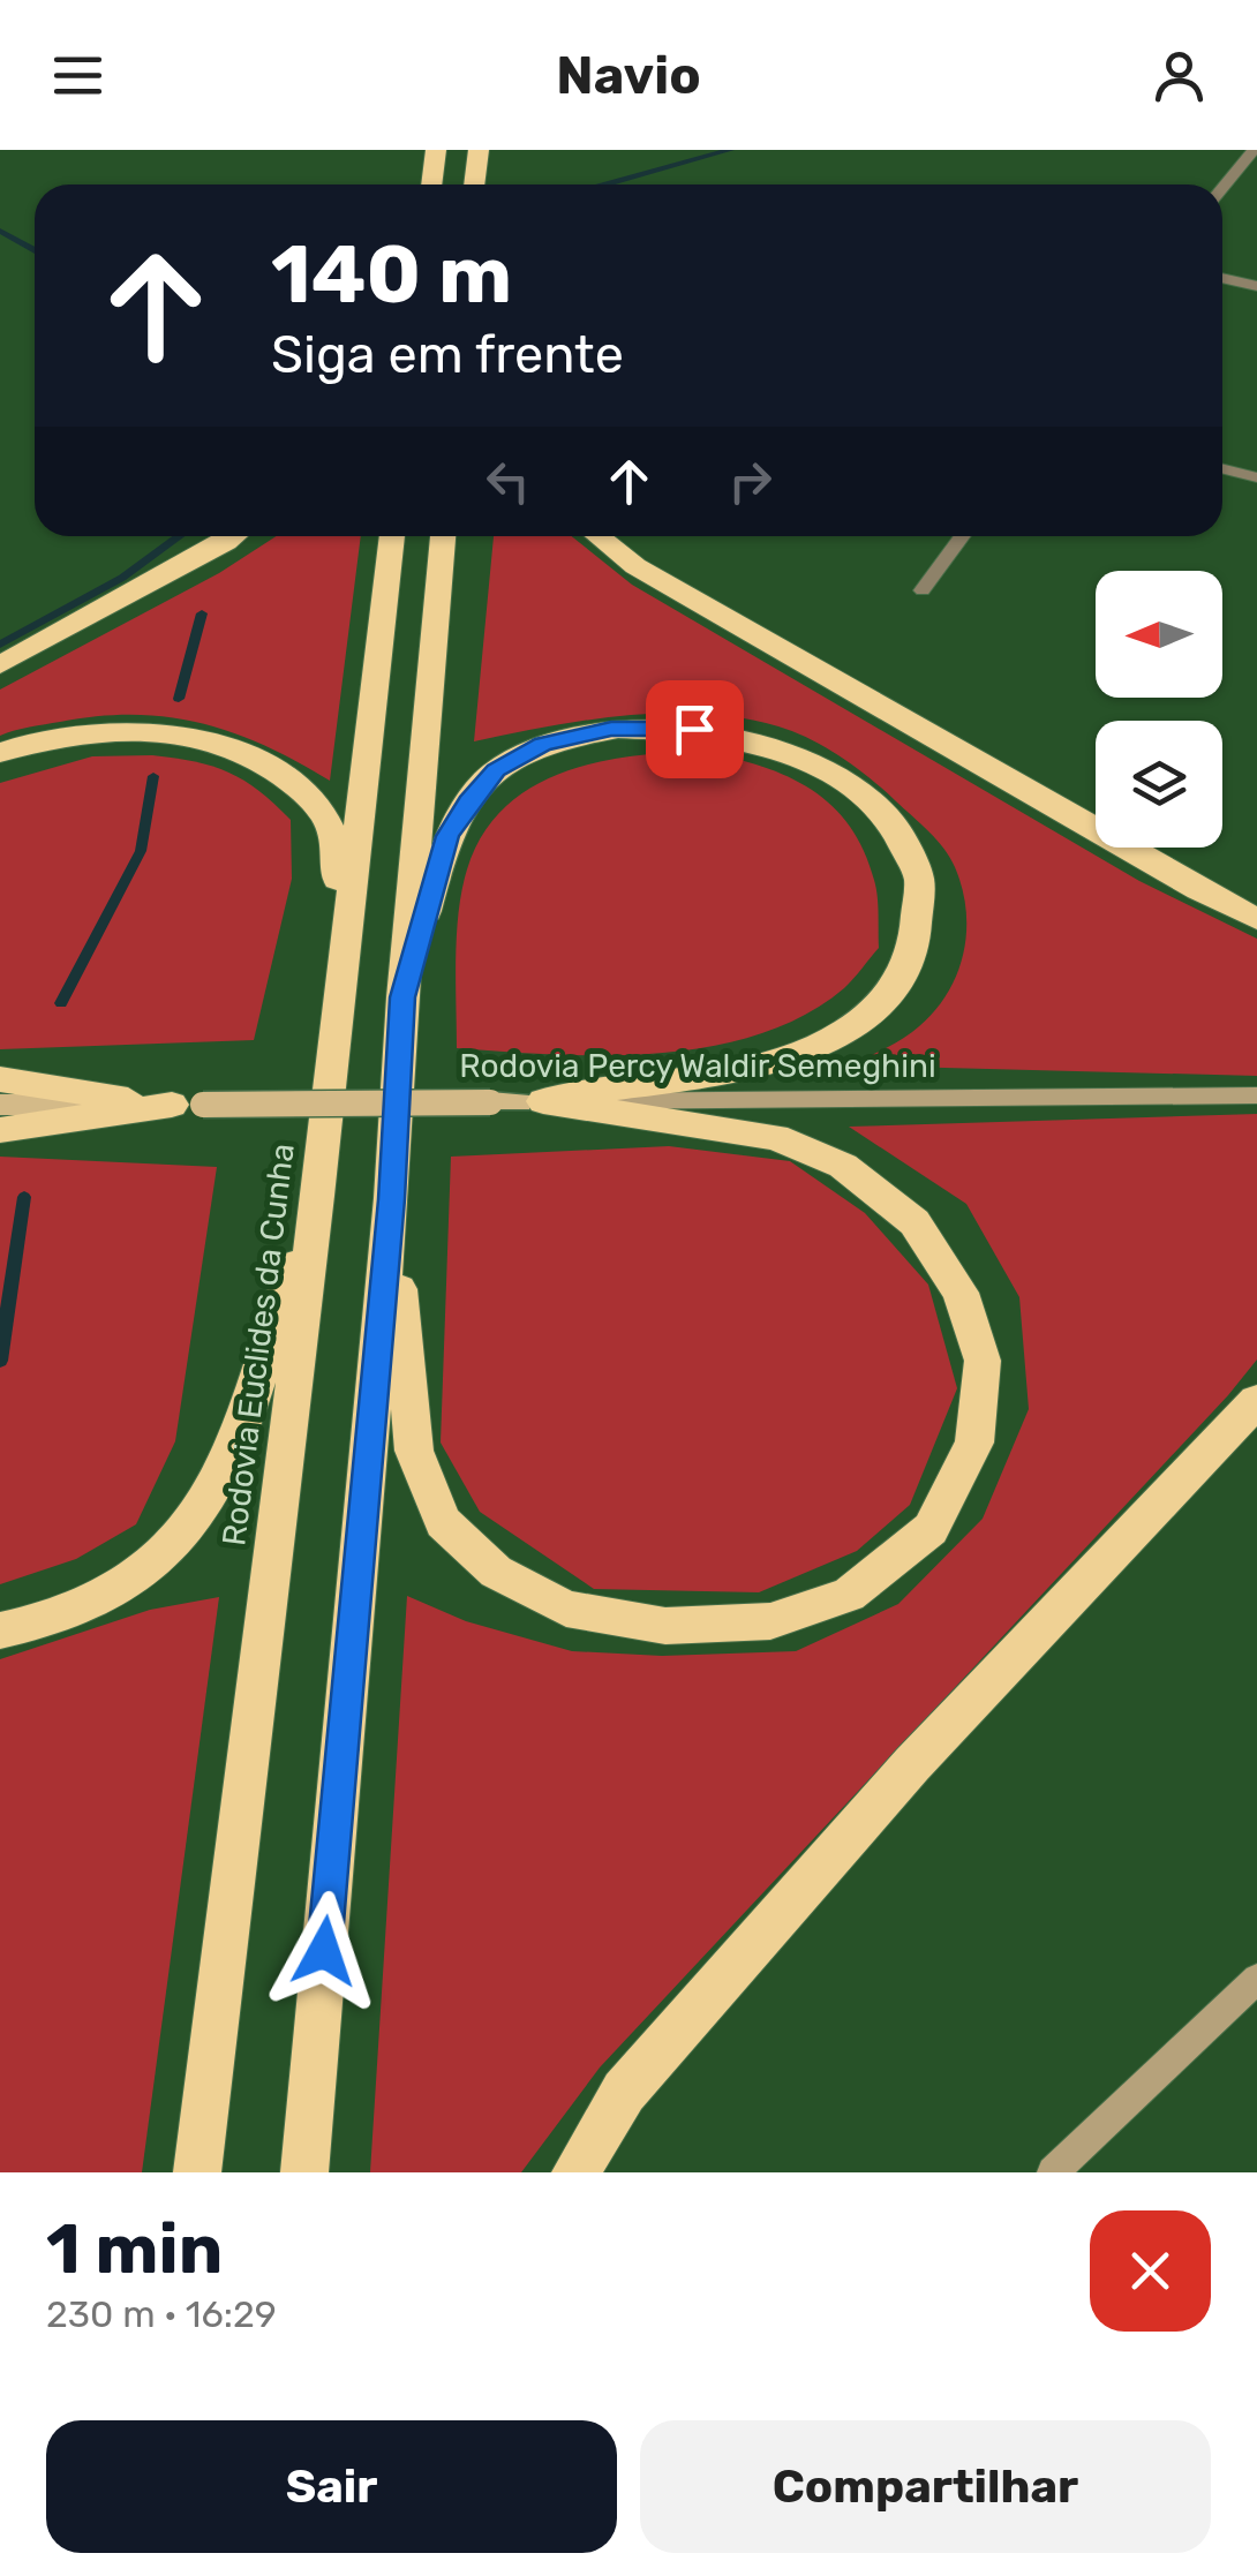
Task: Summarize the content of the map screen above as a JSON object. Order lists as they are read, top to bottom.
{
  "streets": {
    "highway": ["Rodovia Euclides da Cunha"],
    "main road": ["Rodovia Percy Waldir Semeghini"]
  },
  "north": "left",
  "page": {
    "header": "Navio",
    "turn": ["140 m", "Siga em frente"],
    "heading": ["1 min", "230 m · 16:29"],
    "buttons": ["Sair", "Compartilhar"]
  }
}
